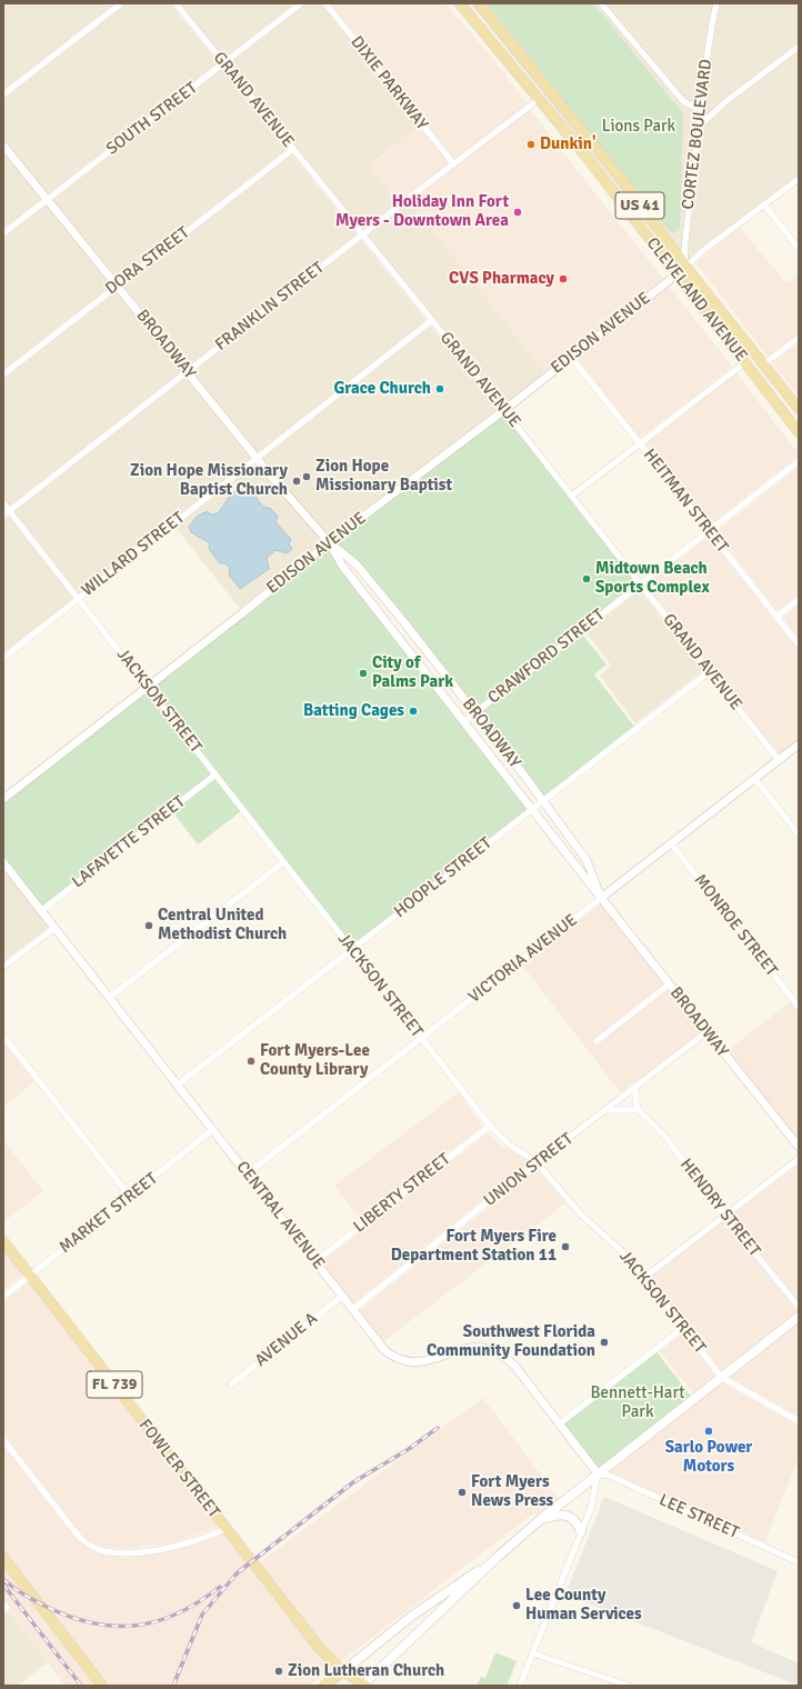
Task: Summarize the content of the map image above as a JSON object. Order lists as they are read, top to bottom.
{
  "streets": {
    "main road": [
      "US 41",
      "CLEVELAND AVENUE",
      "FL 739",
      "FOWLER STREET"
    ],
    "street": [
      "DIXIE PARKWAY",
      "GRAND AVENUE",
      "SOUTH STREET",
      "CORTEZ BOULEVARD",
      "DORA STREET",
      "FRANKLIN STREET",
      "EDISON AVENUE",
      "BROADWAY",
      "HEITMAN STREET",
      "WILLARD STREET",
      "CRAWFORD STREET",
      "JACKSON STREET",
      "LAFAYETTE STREET",
      "HOOPLE STREET",
      "MONROE STREET",
      "VICTORIA AVENUE",
      "UNION STREET",
      "LIBERTY STREET",
      "HENDRY STREET",
      "MARKET STREET",
      "CENTRAL AVENUE",
      "AVENUE A",
      "LEE STREET"
    ]
  },
  "crossings": [
    ["DIXIE PARKWAY", "FRANKLIN STREET"],
    ["GRAND AVENUE", "SOUTH STREET"],
    ["GRAND AVENUE", "DORA STREET"],
    ["GRAND AVENUE", "FRANKLIN STREET"],
    ["GRAND AVENUE", "EDISON AVENUE"],
    ["GRAND AVENUE", "WILLARD STREET"],
    ["GRAND AVENUE", "CRAWFORD STREET"],
    ["GRAND AVENUE", "HOOPLE STREET"],
    ["GRAND AVENUE", "VICTORIA AVENUE"],
    ["SOUTH STREET", "BROADWAY"],
    ["CORTEZ BOULEVARD", "CLEVELAND AVENUE"],
    ["CORTEZ BOULEVARD", "EDISON AVENUE"],
    ["DORA STREET", "BROADWAY"],
    ["CLEVELAND AVENUE", "FRANKLIN STREET"],
    ["CLEVELAND AVENUE", "EDISON AVENUE"],
    ["FRANKLIN STREET", "BROADWAY"],
    ["FRANKLIN STREET", "JACKSON STREET"],
    ["EDISON AVENUE", "BROADWAY"],
    ["EDISON AVENUE", "HEITMAN STREET"],
    ["EDISON AVENUE", "JACKSON STREET"],
    ["BROADWAY", "WILLARD STREET"],
    ["BROADWAY", "CRAWFORD STREET"],
    ["BROADWAY", "HOOPLE STREET"],
    ["BROADWAY", "VICTORIA AVENUE"],
    ["BROADWAY", "UNION STREET"],
    ["HEITMAN STREET", "CRAWFORD STREET"],
    ["WILLARD STREET", "JACKSON STREET"],
    ["JACKSON STREET", "LAFAYETTE STREET"],
    ["JACKSON STREET", "HOOPLE STREET"],
    ["JACKSON STREET", "VICTORIA AVENUE"],
    ["JACKSON STREET", "UNION STREET"],
    ["JACKSON STREET", "LIBERTY STREET"],
    ["LAFAYETTE STREET", "CENTRAL AVENUE"],
    ["HOOPLE STREET", "CENTRAL AVENUE"],
    ["MONROE STREET", "VICTORIA AVENUE"],
    ["VICTORIA AVENUE", "CENTRAL AVENUE"],
    ["UNION STREET", "CENTRAL AVENUE"],
    ["LIBERTY STREET", "CENTRAL AVENUE"],
    ["MARKET STREET", "CENTRAL AVENUE"],
    ["MARKET STREET", "FOWLER STREET"],
    ["CENTRAL AVENUE", "AVENUE A"],
    ["CENTRAL AVENUE", "LEE STREET"]
  ],
  "parks": ["Lions Park", "Bennett-Hart Park"],
  "places": [
    "Dunkin'",
    "Holiday Inn Fort Myers - Downtown Area",
    "CVS Pharmacy",
    "Grace Church",
    "Zion Hope Missionary Baptist",
    "Zion Hope Missionary Baptist Church",
    "Midtown Beach Sports Complex",
    "City of Palms Park",
    "Batting Cages",
    "Central United Methodist Church",
    "Fort Myers-Lee County Library",
    "Fort Myers Fire Department Station 11",
    "Southwest Florida Community Foundation",
    "Sarlo Power Motors",
    "Fort Myers News Press",
    "Lee County Human Services",
    "Zion Lutheran Church"
  ]
}
